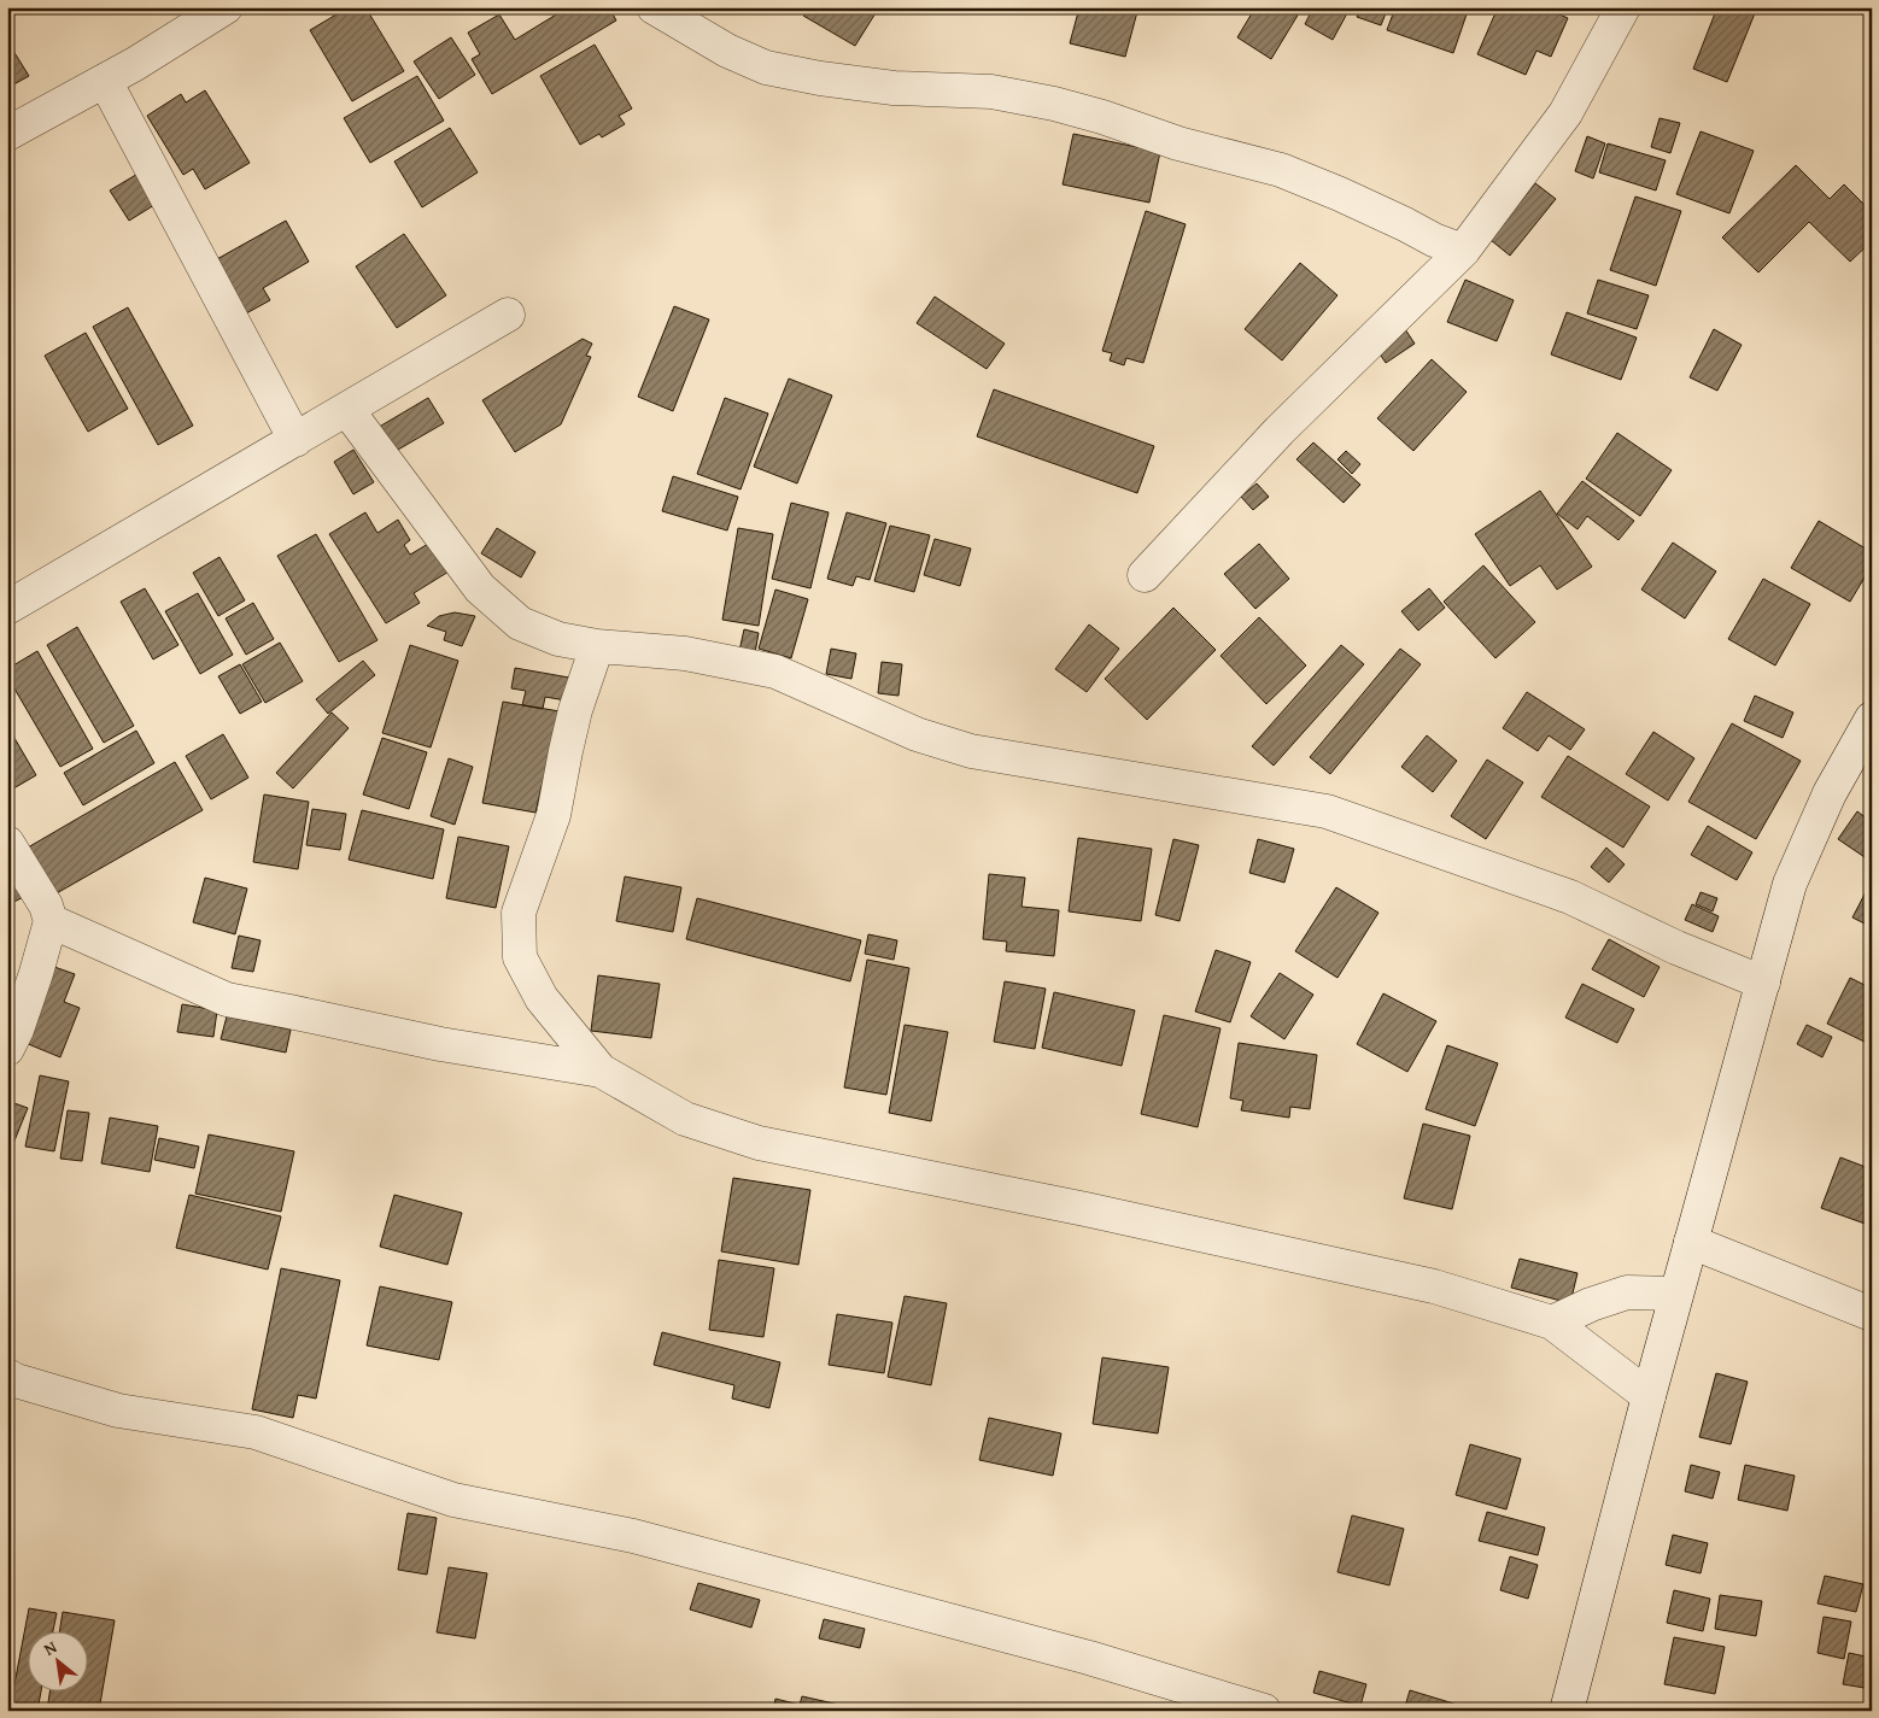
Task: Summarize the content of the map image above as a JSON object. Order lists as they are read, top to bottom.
{
  "north": "top left"
}
